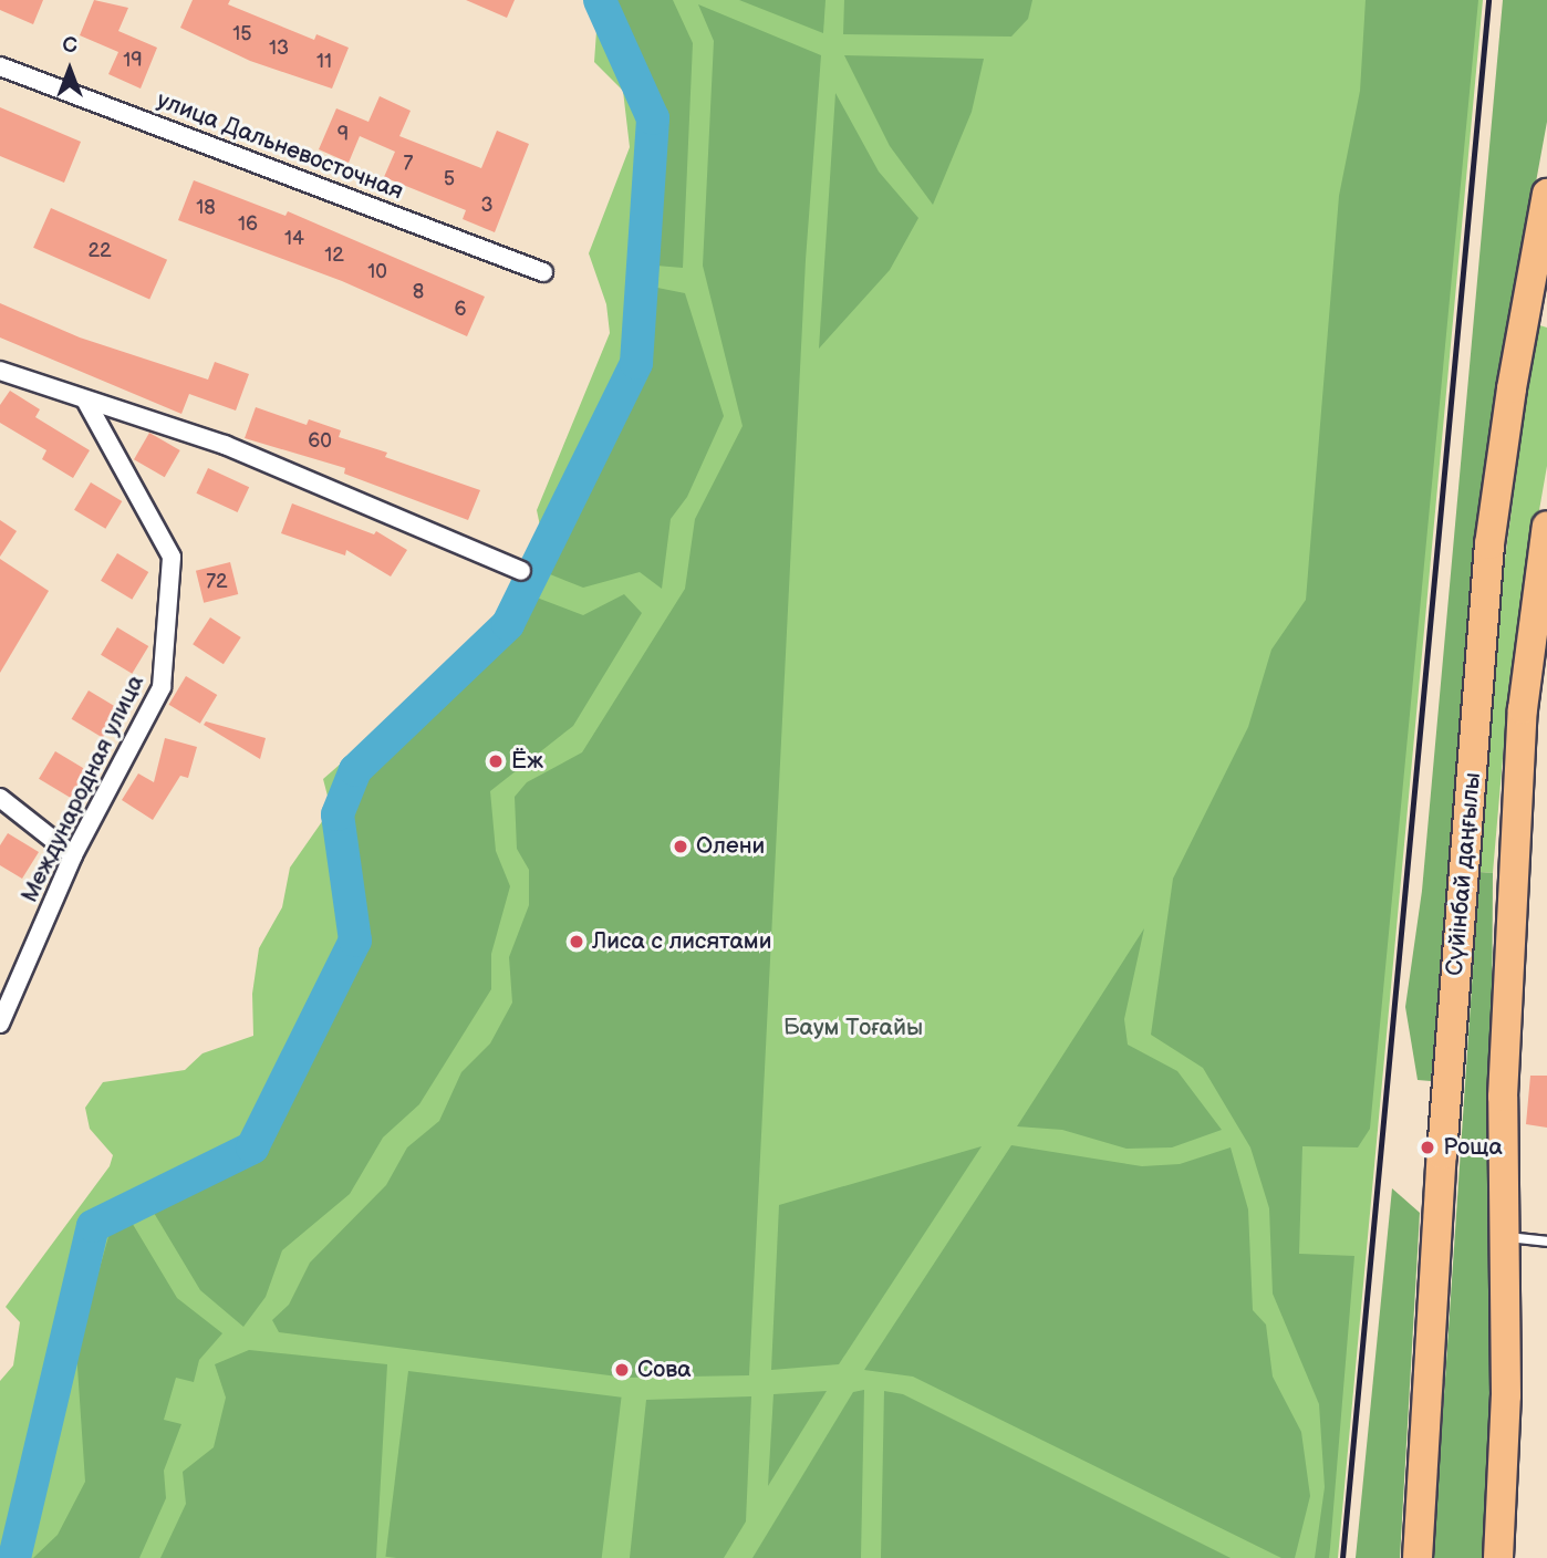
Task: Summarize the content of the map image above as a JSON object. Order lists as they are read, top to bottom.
{
  "streets": {
    "main road": ["Сүйінбай даңғылы"],
    "street": ["улица Дальневосточная", "Международная улица"]
  },
  "parks": ["Баум Тоғайы"],
  "places": [
    "Ёж",
    "Олени",
    "Лиса с лисятами",
    "Роща",
    "Сова"
  ],
  "house_numbers": [
    "15",
    "13",
    "19",
    "11",
    "9",
    "7",
    "5",
    "3",
    "18",
    "16",
    "14",
    "22",
    "12",
    "10",
    "8",
    "6",
    "60",
    "72"
  ],
  "north": "top"
}
